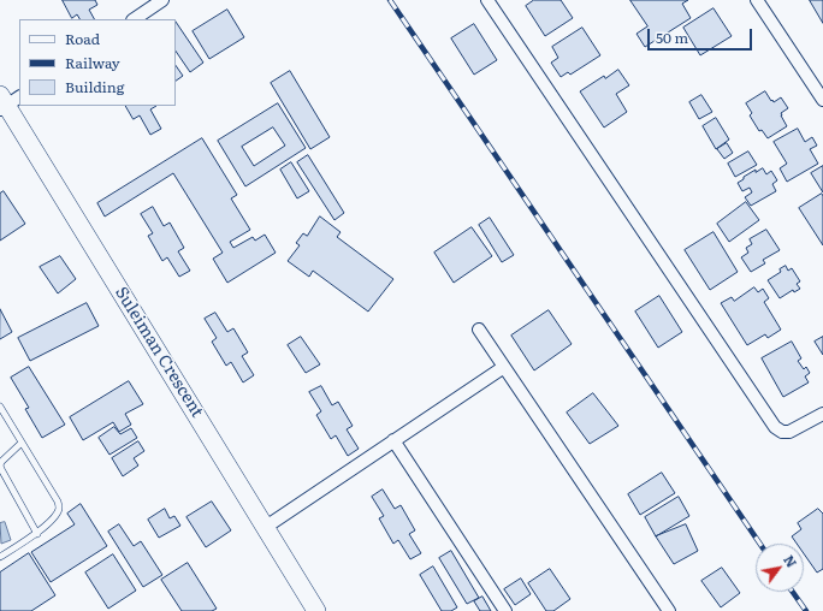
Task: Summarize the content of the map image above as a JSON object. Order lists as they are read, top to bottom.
{
  "streets": {
    "street": ["Suleiman Crescent"]
  },
  "legend": ["Road", "Railway", "Building"],
  "scale_bar": "50 m",
  "north": "top right"
}
